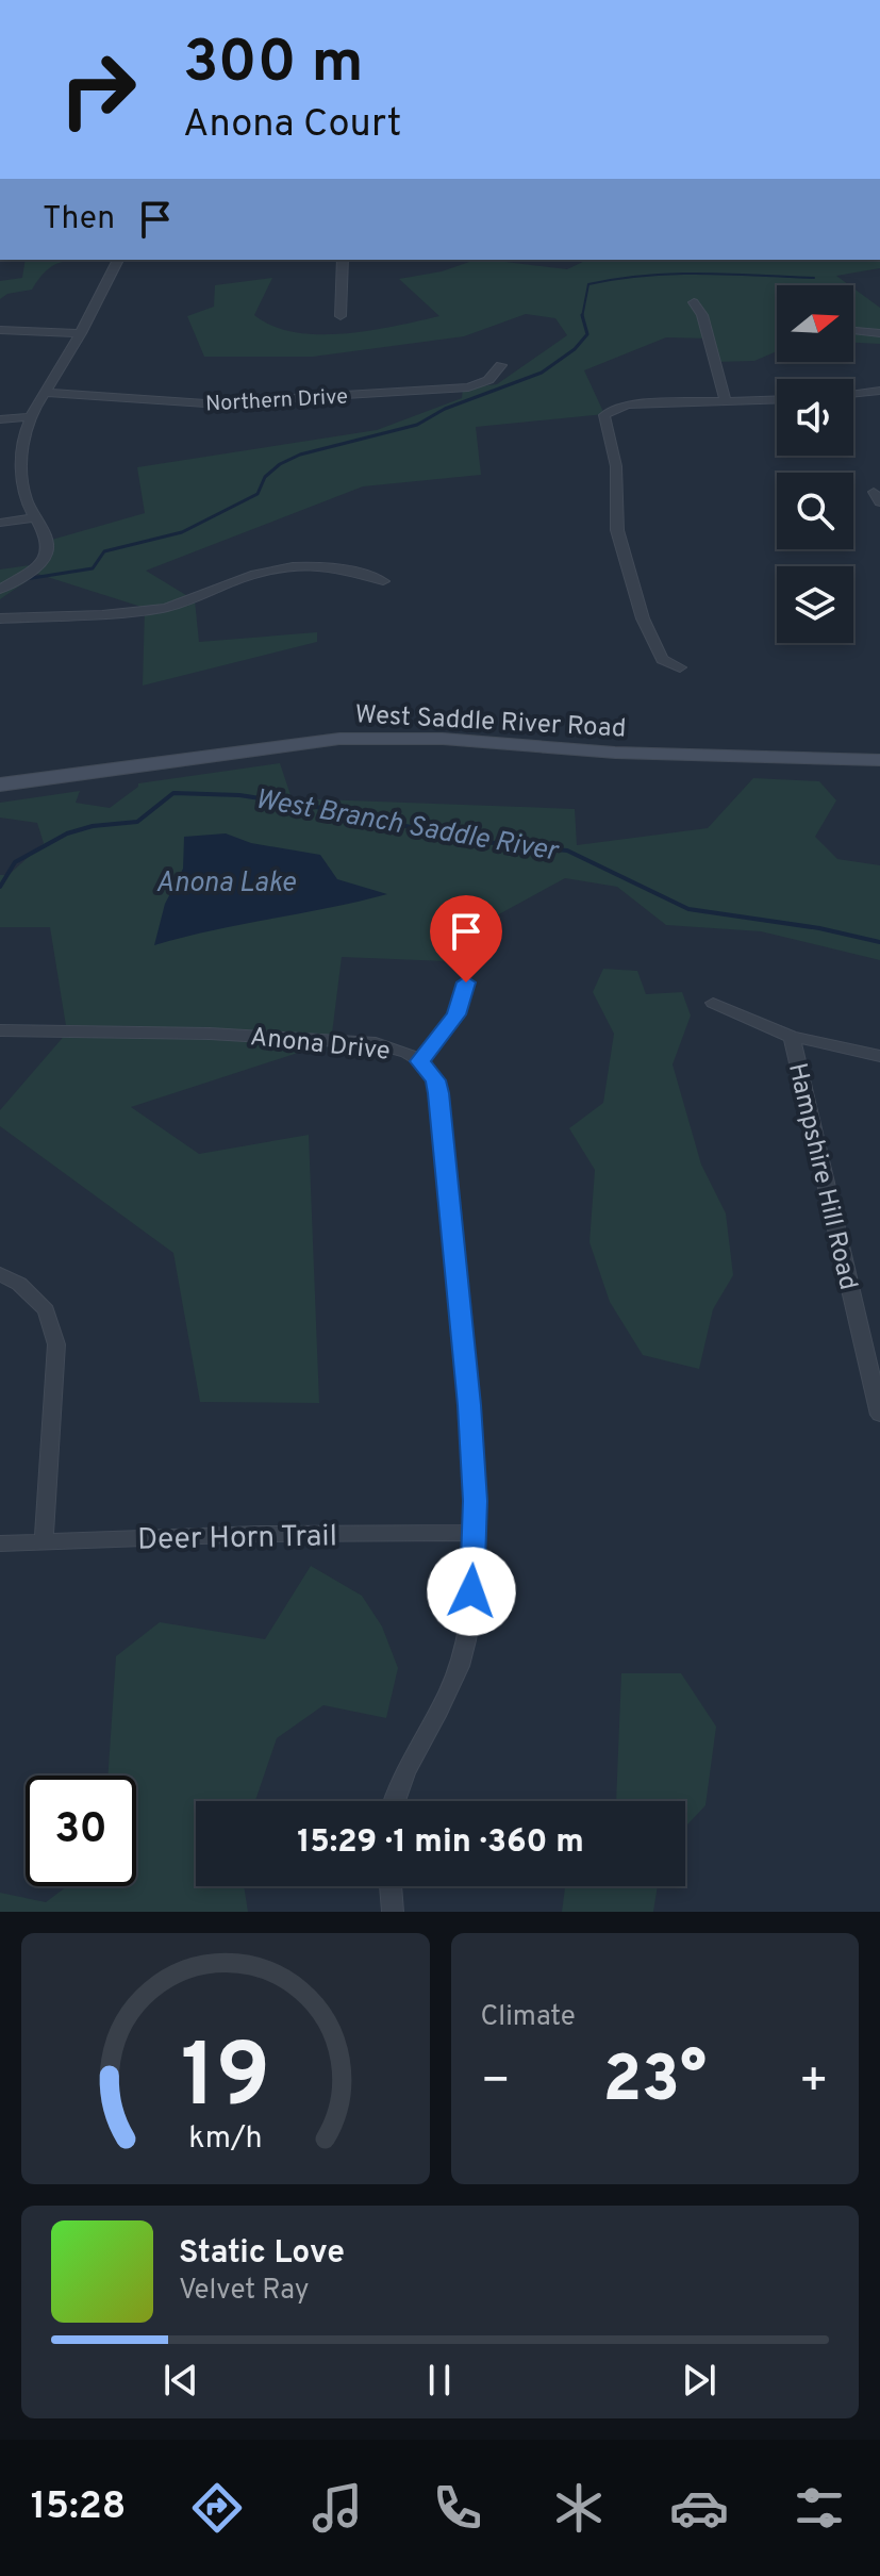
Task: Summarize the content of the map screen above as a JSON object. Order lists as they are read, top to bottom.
{
  "streets": {
    "street": [
      "Northern Drive",
      "West Saddle River Road",
      "Anona Drive",
      "Hampshire Hill Road",
      "Deer Horn Trail"
    ]
  },
  "crossings": [
    ["Anona Drive", "Deer Horn Trail"]
  ],
  "water": ["West Branch Saddle River", "Anona Lake"],
  "north": "right",
  "page": {
    "turn": ["300 m", "Anona Court"],
    "then": "Then",
    "limit": "30",
    "trip": "15:29 · 1 min · 360 m",
    "tile": "Climate",
    "heat": ["−", "23°", "+"],
    "song": ["Static Love", "Velvet Ray"],
    "tabs": "15:28",
    "gauge": ["19", "km/h"]
  }
}
